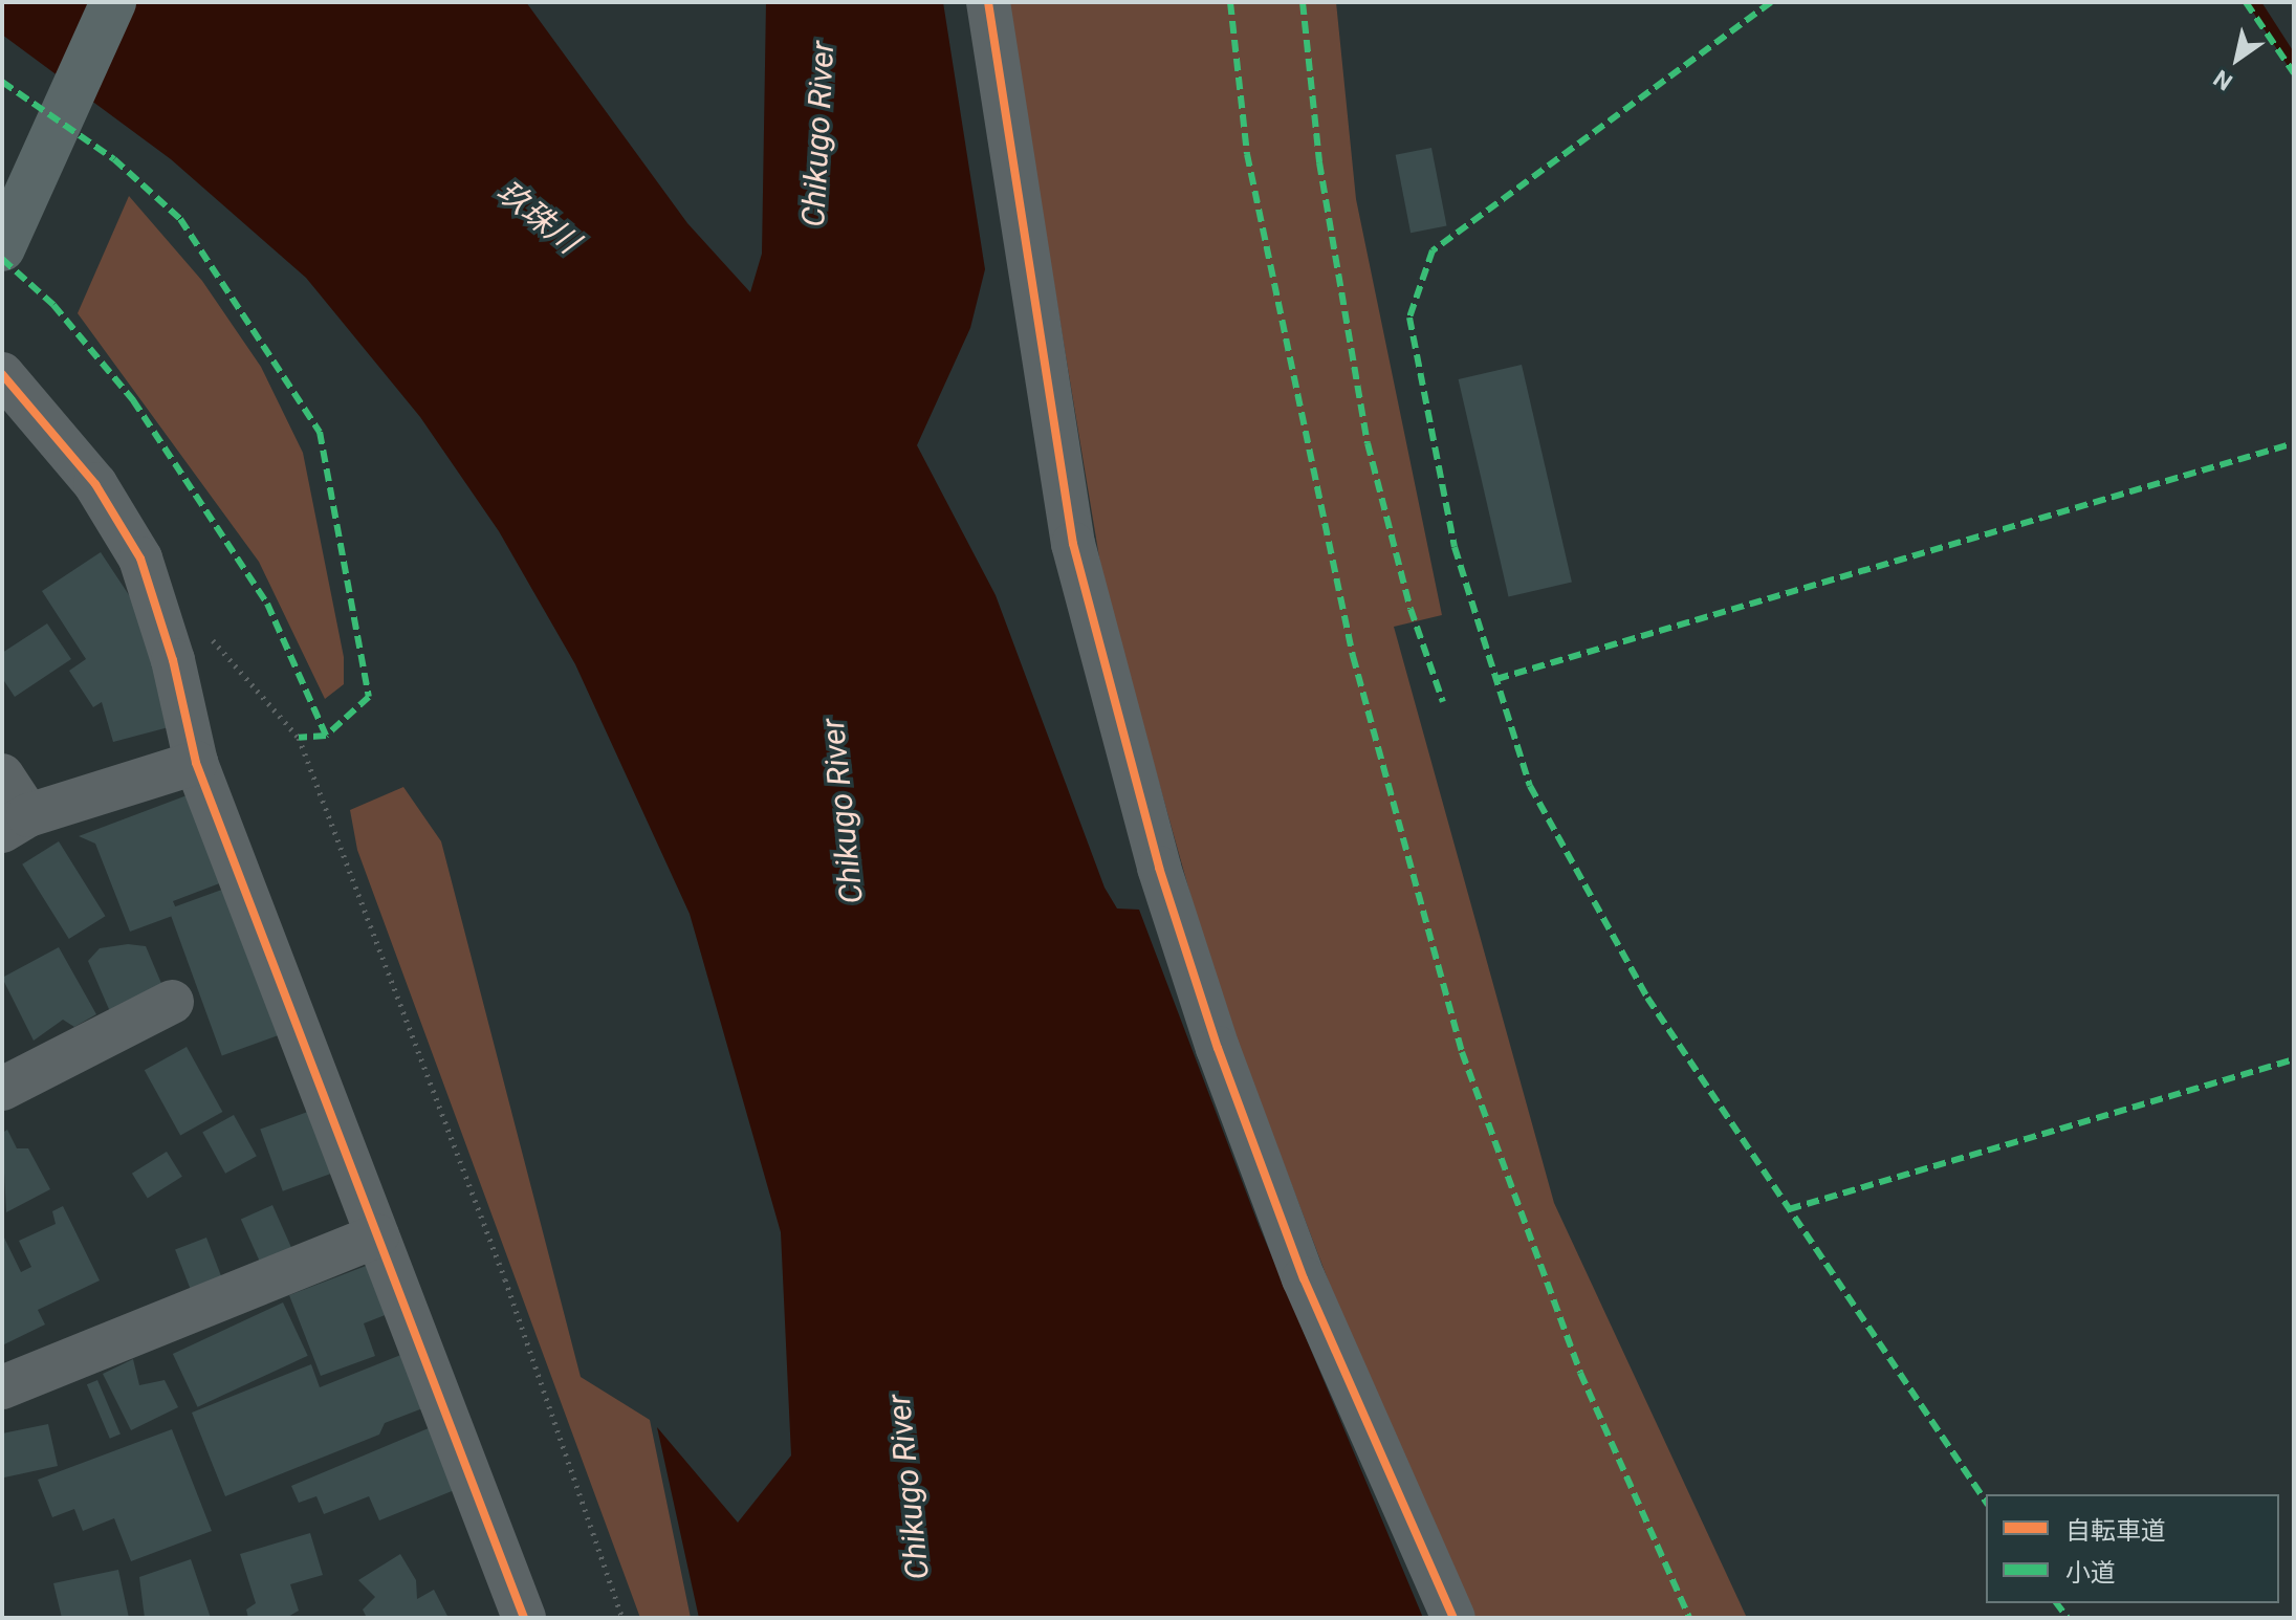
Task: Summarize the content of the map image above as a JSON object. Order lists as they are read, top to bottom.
{
  "water": ["Chikugo River", "玖珠川"],
  "legend": ["自転車道", "小道"],
  "north": "bottom left"
}
